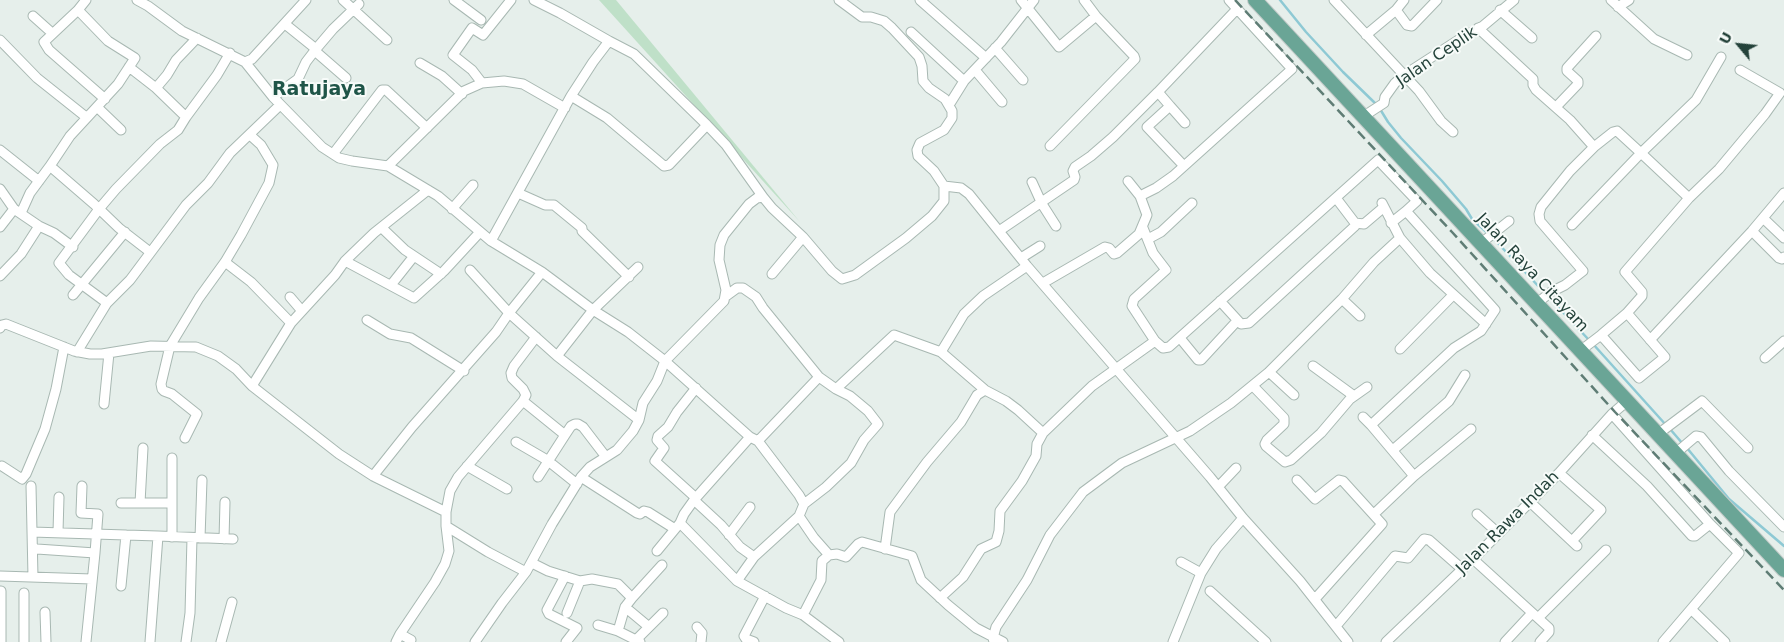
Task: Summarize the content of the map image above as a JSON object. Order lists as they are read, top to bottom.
{
  "streets": {
    "main road": ["Jalan Raya Citayam"],
    "street": ["Jalan Ceplik", "Jalan Rawa Indah"]
  },
  "crossings": [
    ["Jalan Ceplik", "Jalan Raya Citayam"],
    ["Jalan Raya Citayam", "Jalan Rawa Indah"]
  ],
  "districts": ["Ratujaya"],
  "north": "top left"
}
